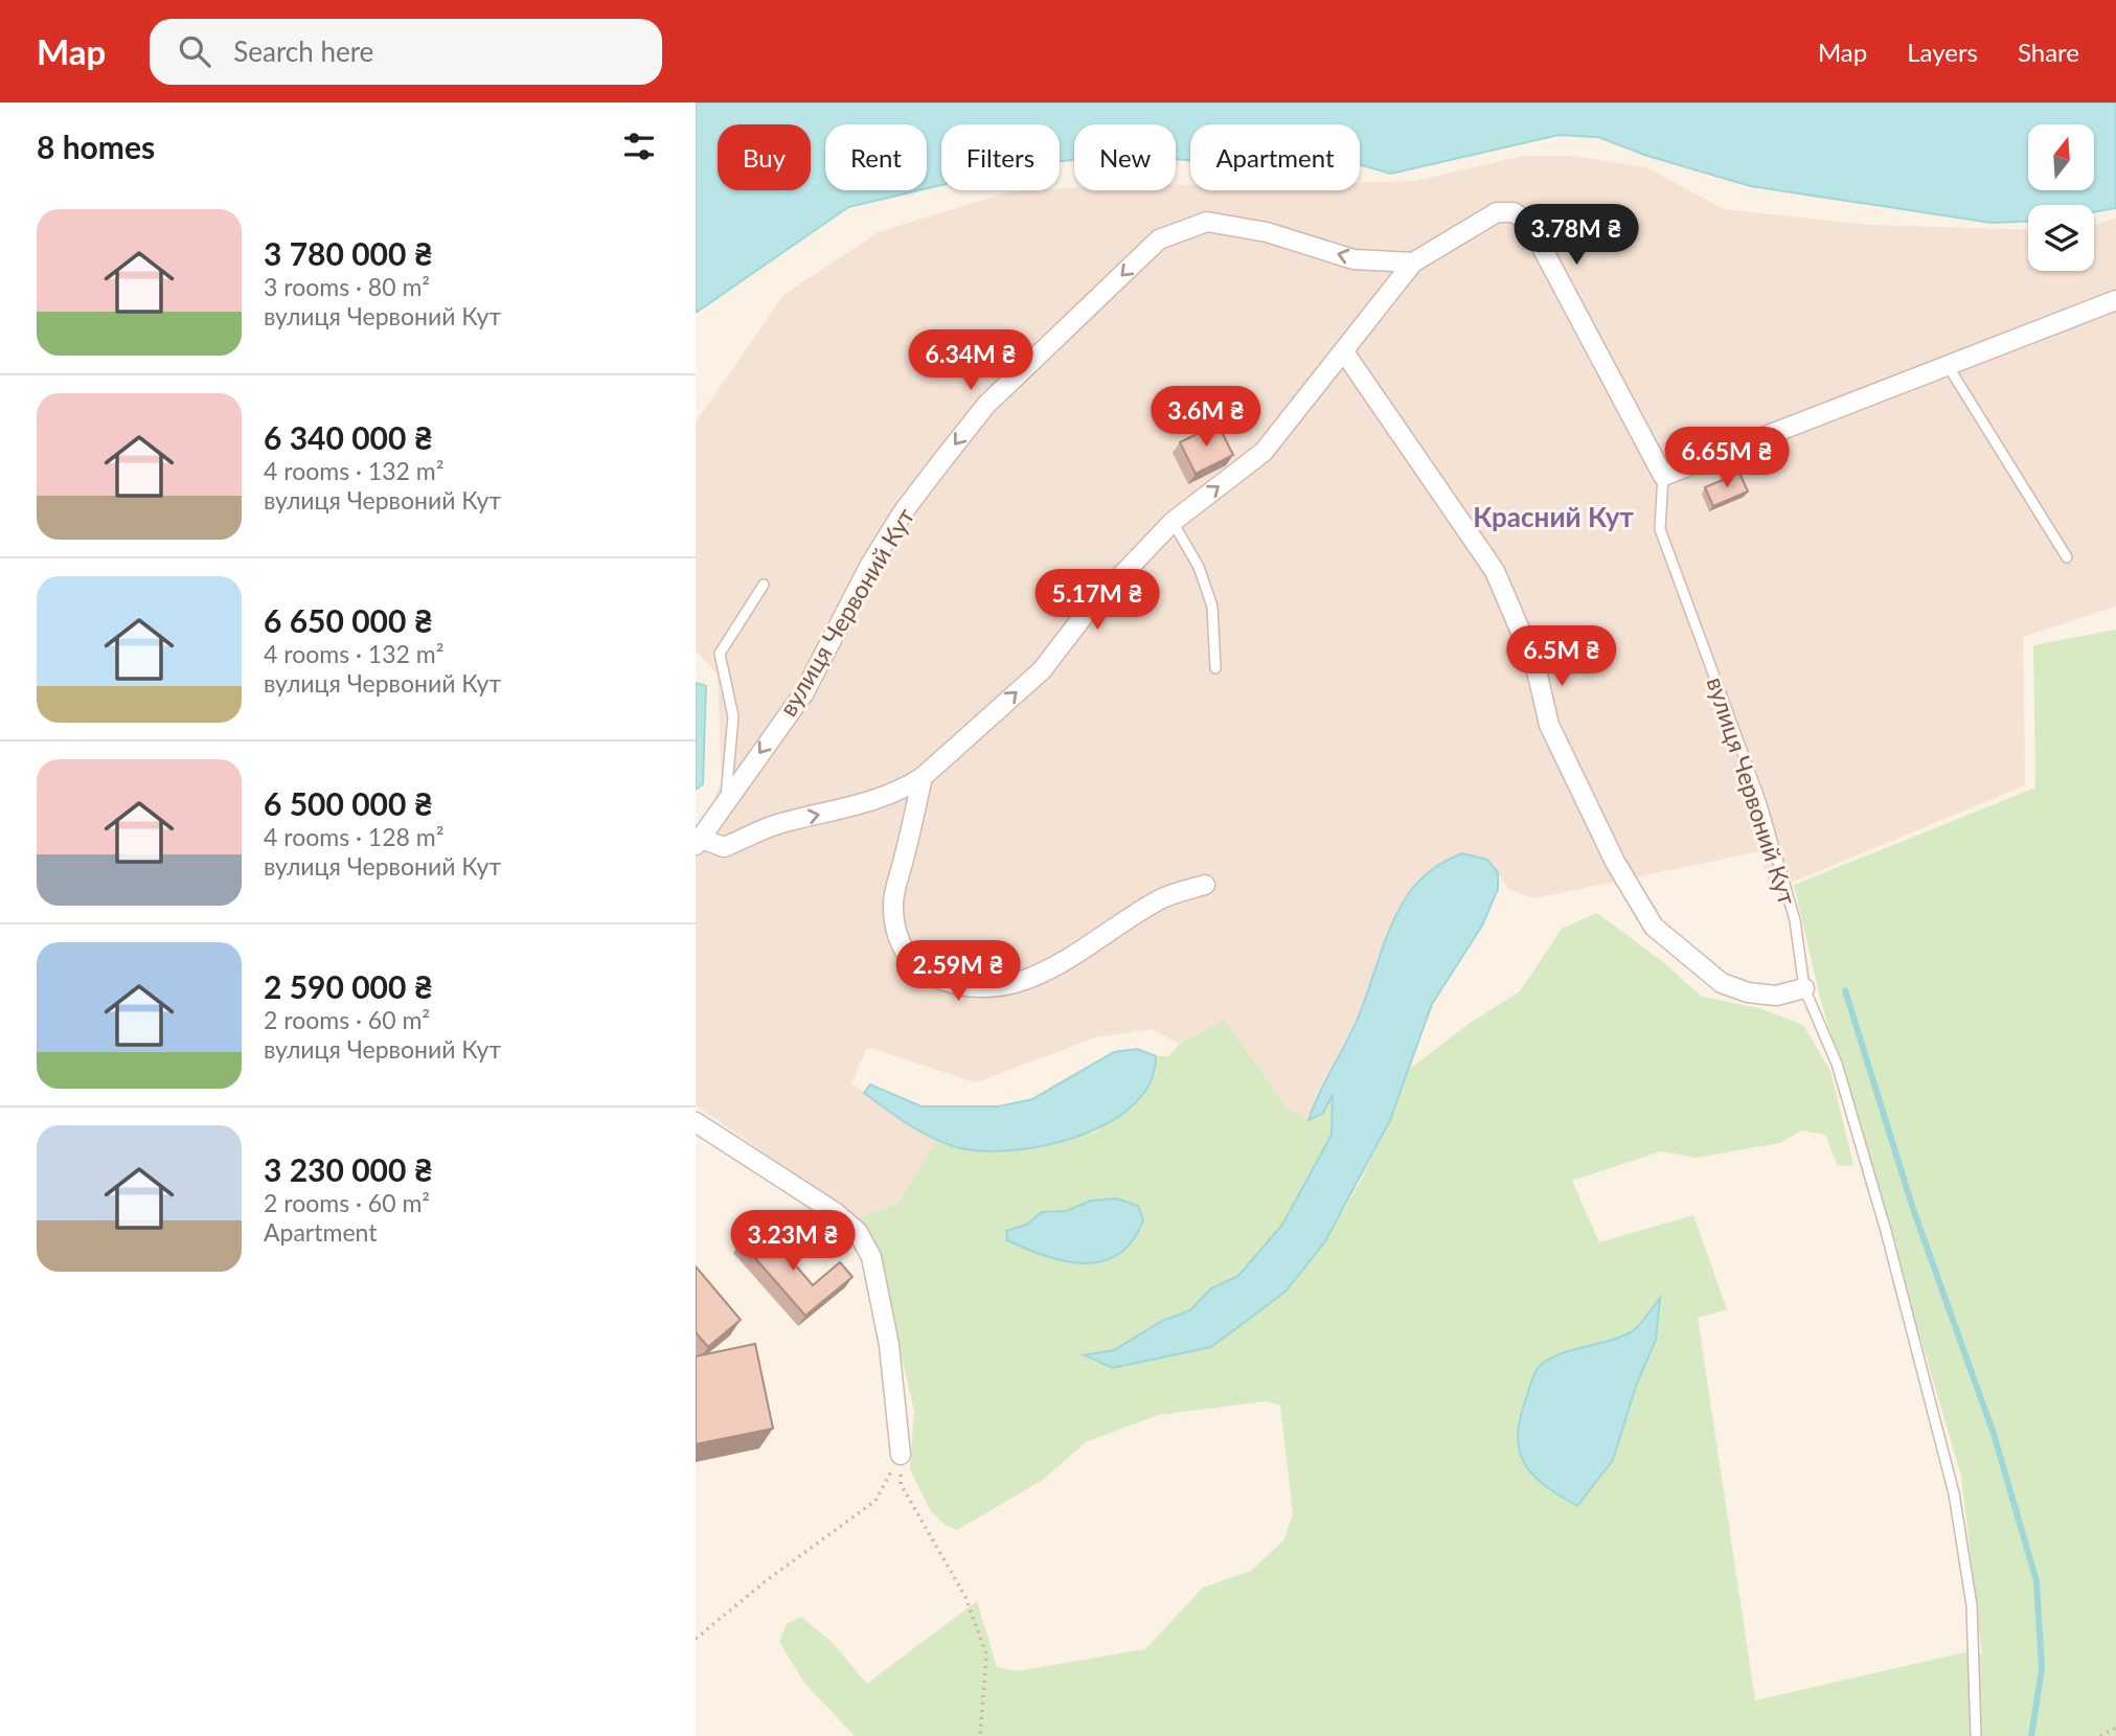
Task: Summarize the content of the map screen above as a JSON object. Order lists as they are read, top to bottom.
{
  "streets": {
    "street": ["вулиця Червоний Кут"]
  },
  "districts": ["Красний Кут"],
  "north": "top",
  "page": {
    "header": "Map",
    "search": "Search here",
    "nav": ["Map", "Layers", "Share"],
    "heading": "8 homes",
    "chip": [
      "Buy",
      "Rent",
      "Filters",
      "New",
      "Apartment"
    ],
    "list": [
      {
        "name": "3 780 000 ₴",
        "note": "3 rooms · 80 m² · вулиця Червоний Кут"
      },
      {
        "name": "6 340 000 ₴",
        "note": "4 rooms · 132 m² · вулиця Червоний Кут"
      },
      {
        "name": "6 650 000 ₴",
        "note": "4 rooms · 132 m² · вулиця Червоний Кут"
      },
      {
        "name": "6 500 000 ₴",
        "note": "4 rooms · 128 m² · вулиця Червоний Кут"
      },
      {
        "name": "2 590 000 ₴",
        "note": "2 rooms · 60 m² · вулиця Червоний Кут"
      },
      {
        "name": "3 230 000 ₴",
        "note": "2 rooms · 60 m² · Apartment"
      }
    ],
    "price": [
      "3.78M ₴",
      "6.34M ₴",
      "3.6M ₴",
      "6.65M ₴",
      "5.17M ₴",
      "6.5M ₴",
      "2.59M ₴",
      "3.23M ₴"
    ]
  }
}
